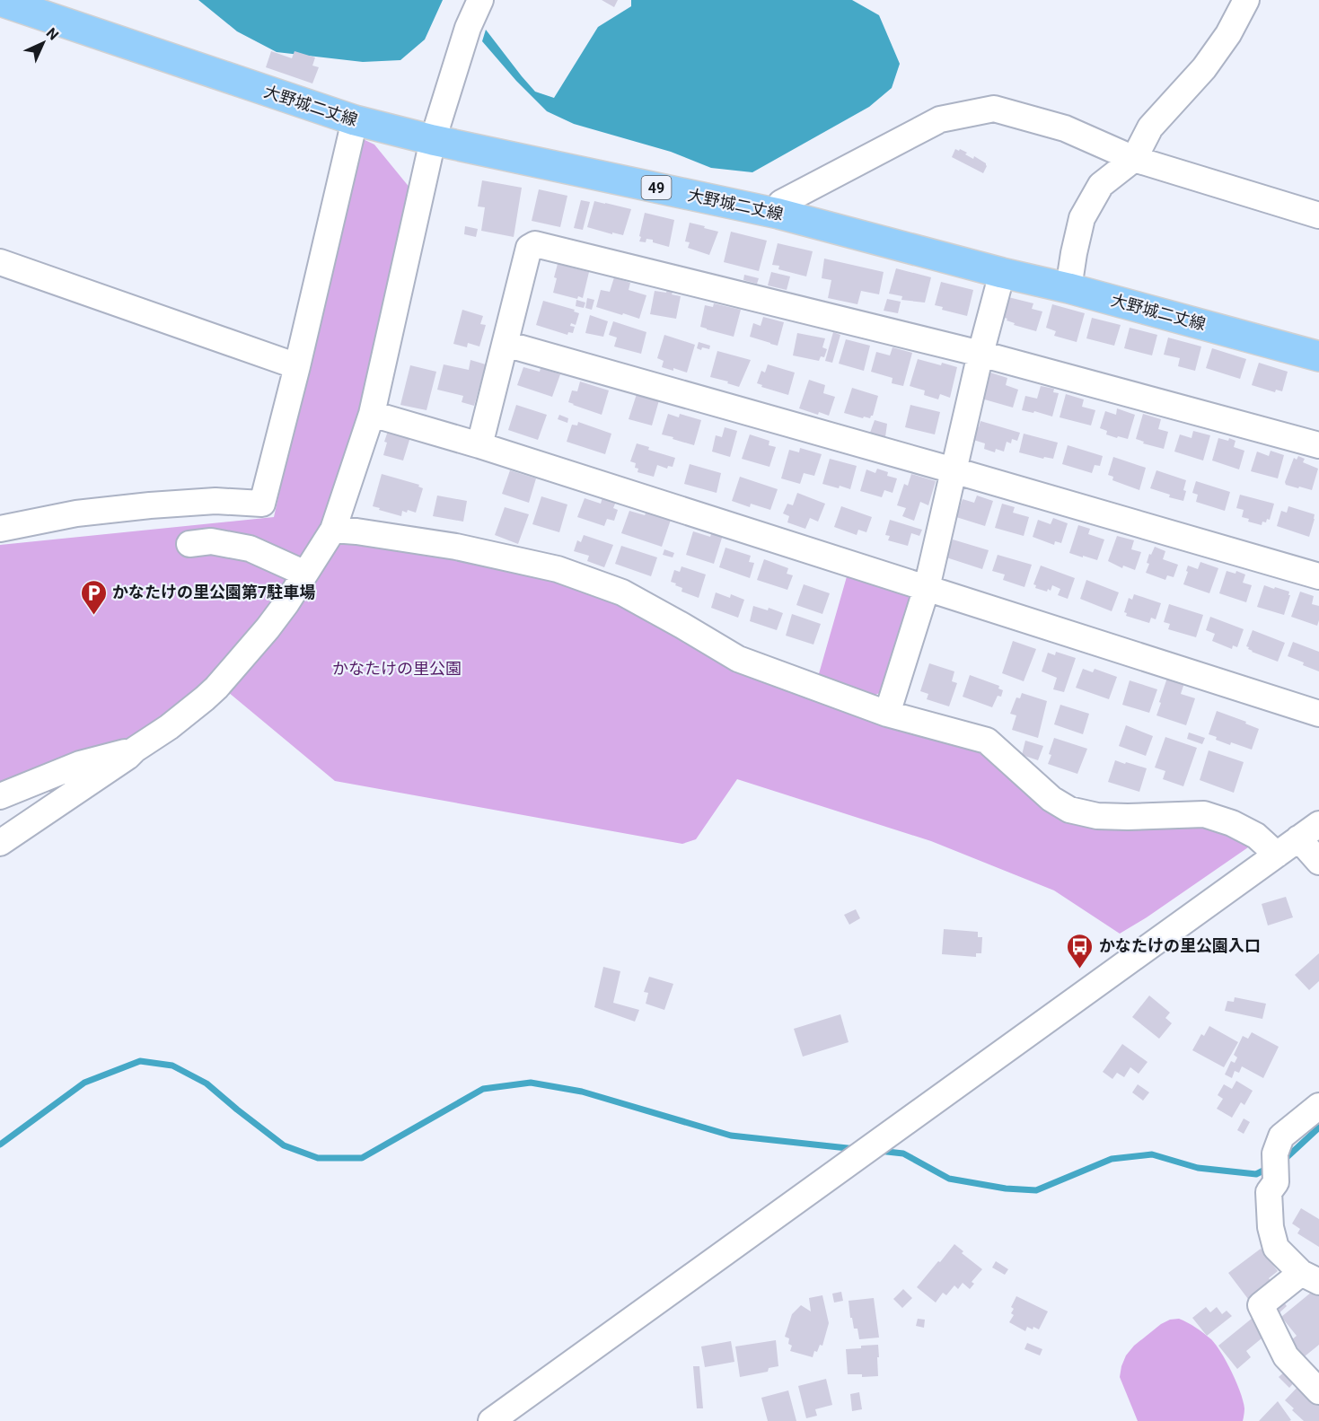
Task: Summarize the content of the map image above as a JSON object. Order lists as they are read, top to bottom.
{
  "streets": {
    "main road": ["大野城二丈線", "49"]
  },
  "parks": ["かなたけの里公園"],
  "places": {
    "parking": ["かなたけの里公園第7駐車場"],
    "bus stop": ["かなたけの里公園入口"]
  },
  "north": "top right"
}
